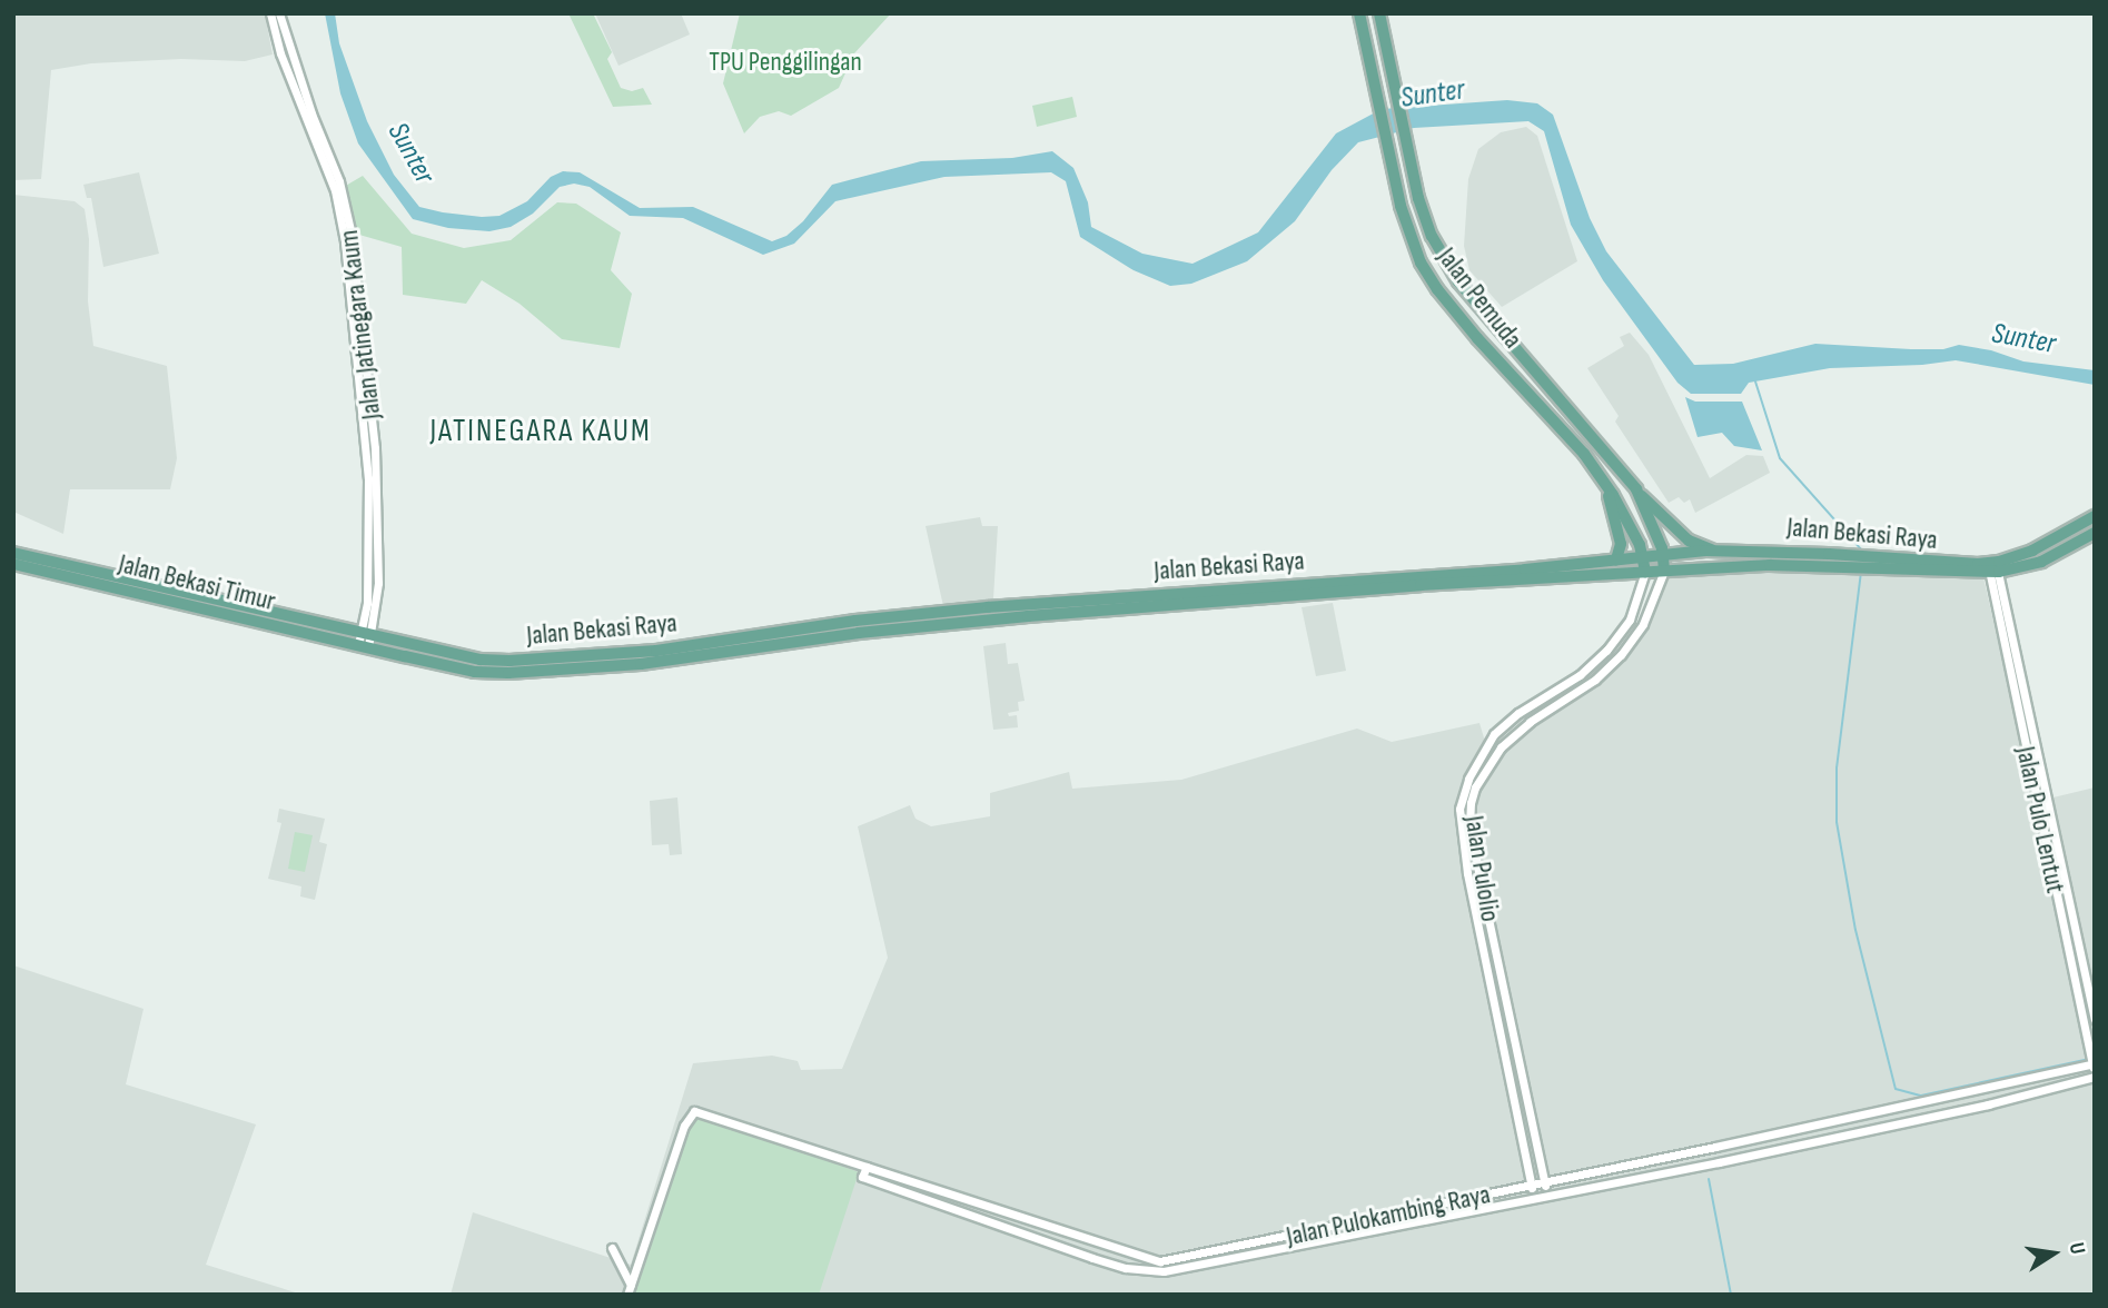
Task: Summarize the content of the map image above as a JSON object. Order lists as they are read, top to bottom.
{
  "streets": {
    "main road": ["Jalan Pemuda", "Jalan Bekasi Raya", "Jalan Bekasi Timur"],
    "street": [
      "Jalan Jatinegara Kaum",
      "Jalan Pulo Lentut",
      "Jalan Pulolio",
      "Jalan Pulokambing Raya"
    ]
  },
  "crossings": [
    ["Jalan Pemuda", "Jalan Bekasi Raya"],
    ["Jalan Pemuda", "Jalan Pulolio"],
    ["Jalan Jatinegara Kaum", "Jalan Bekasi Raya"],
    ["Jalan Jatinegara Kaum", "Jalan Bekasi Timur"],
    ["Jalan Bekasi Raya", "Jalan Bekasi Timur"],
    ["Jalan Bekasi Raya", "Jalan Pulo Lentut"],
    ["Jalan Bekasi Raya", "Jalan Pulolio"],
    ["Jalan Pulo Lentut", "Jalan Pulokambing Raya"],
    ["Jalan Pulolio", "Jalan Pulokambing Raya"]
  ],
  "districts": ["JATINEGARA KAUM"],
  "water": ["Sunter"],
  "parks": ["TPU Penggilingan"],
  "north": "right"
}
